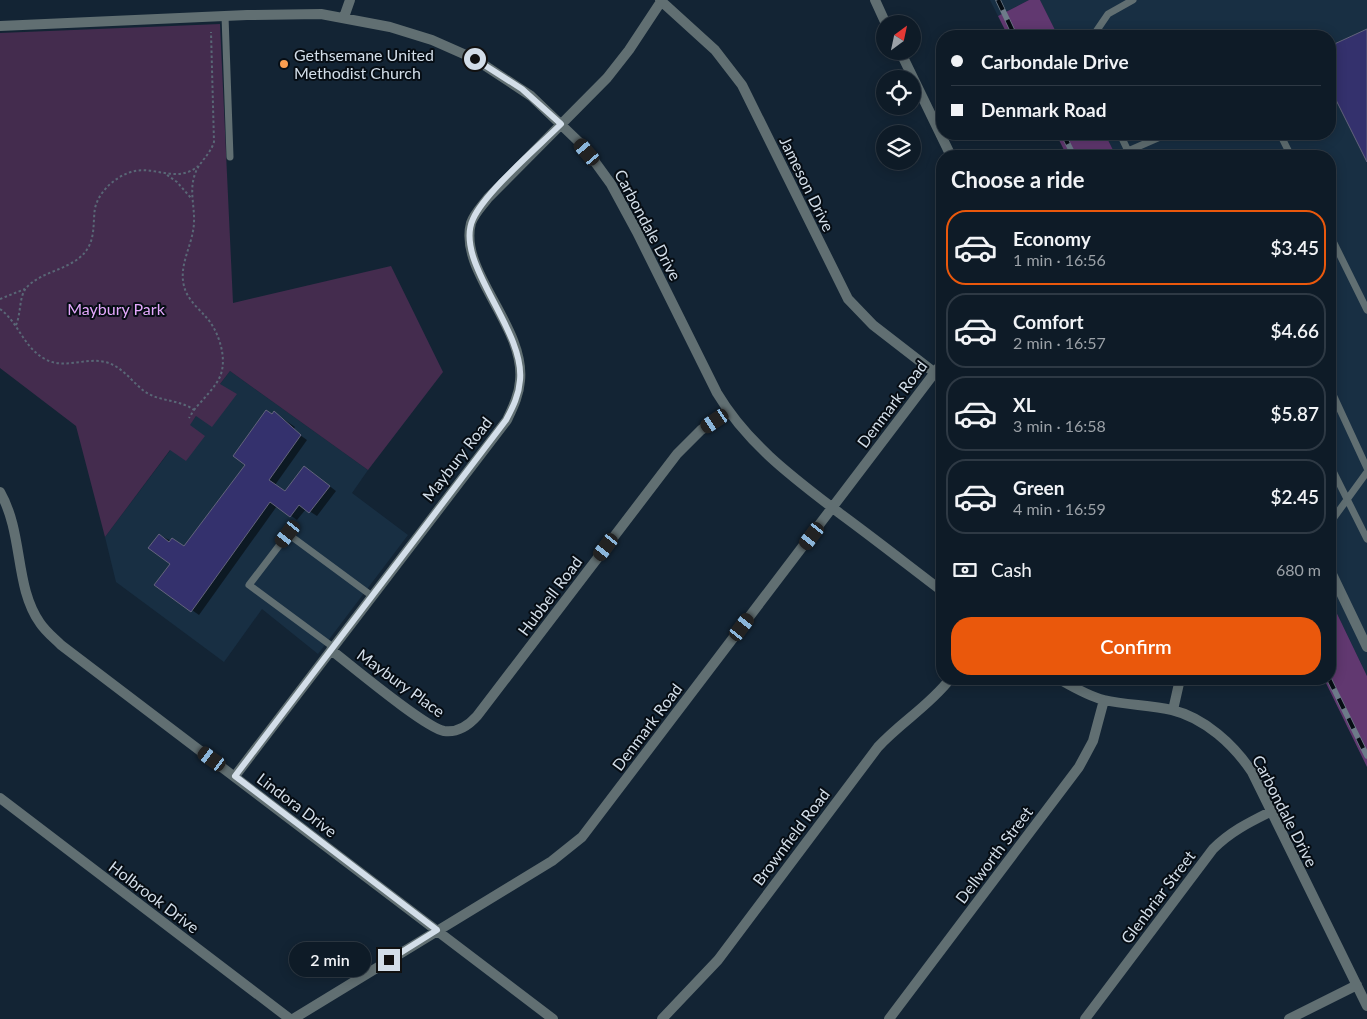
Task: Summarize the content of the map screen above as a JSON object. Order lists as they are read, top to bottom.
{
  "streets": {
    "street": [
      "Jameson Drive",
      "Carbondale Drive",
      "Denmark Road",
      "Maybury Road",
      "Hubbell Road",
      "Maybury Place",
      "Lindora Drive",
      "Brownfield Road",
      "Dellworth Street",
      "Holbrook Drive",
      "Glenbriar Street"
    ]
  },
  "crossings": [
    ["Jameson Drive", "Denmark Road"],
    ["Jameson Drive", "Maybury Road"],
    ["Carbondale Drive", "Denmark Road"],
    ["Carbondale Drive", "Maybury Road"],
    ["Carbondale Drive", "Hubbell Road"],
    ["Carbondale Drive", "Dellworth Street"],
    ["Carbondale Drive", "Glenbriar Street"],
    ["Denmark Road", "Lindora Drive"],
    ["Denmark Road", "Holbrook Drive"],
    ["Maybury Road", "Maybury Place"],
    ["Maybury Road", "Lindora Drive"],
    ["Hubbell Road", "Maybury Place"]
  ],
  "parks": ["Maybury Park"],
  "places": ["Gethsemane United Methodist Church"],
  "north": "top right",
  "page": {
    "banner": ["Carbondale Drive", "Denmark Road"],
    "heading": "Choose a ride",
    "list": [
      {
        "name": "Economy",
        "note": "1 min · 16:56",
        "value": "$3.45"
      },
      {
        "name": "Comfort",
        "note": "2 min · 16:57",
        "value": "$4.66"
      },
      {
        "name": "XL",
        "note": "3 min · 16:58",
        "value": "$5.87"
      },
      {
        "name": "Green",
        "note": "4 min · 16:59",
        "value": "$2.45"
      }
    ],
    "pay": ["Cash", "680 m"],
    "buttons": "Confirm",
    "bubble": "2 min"
  }
}
